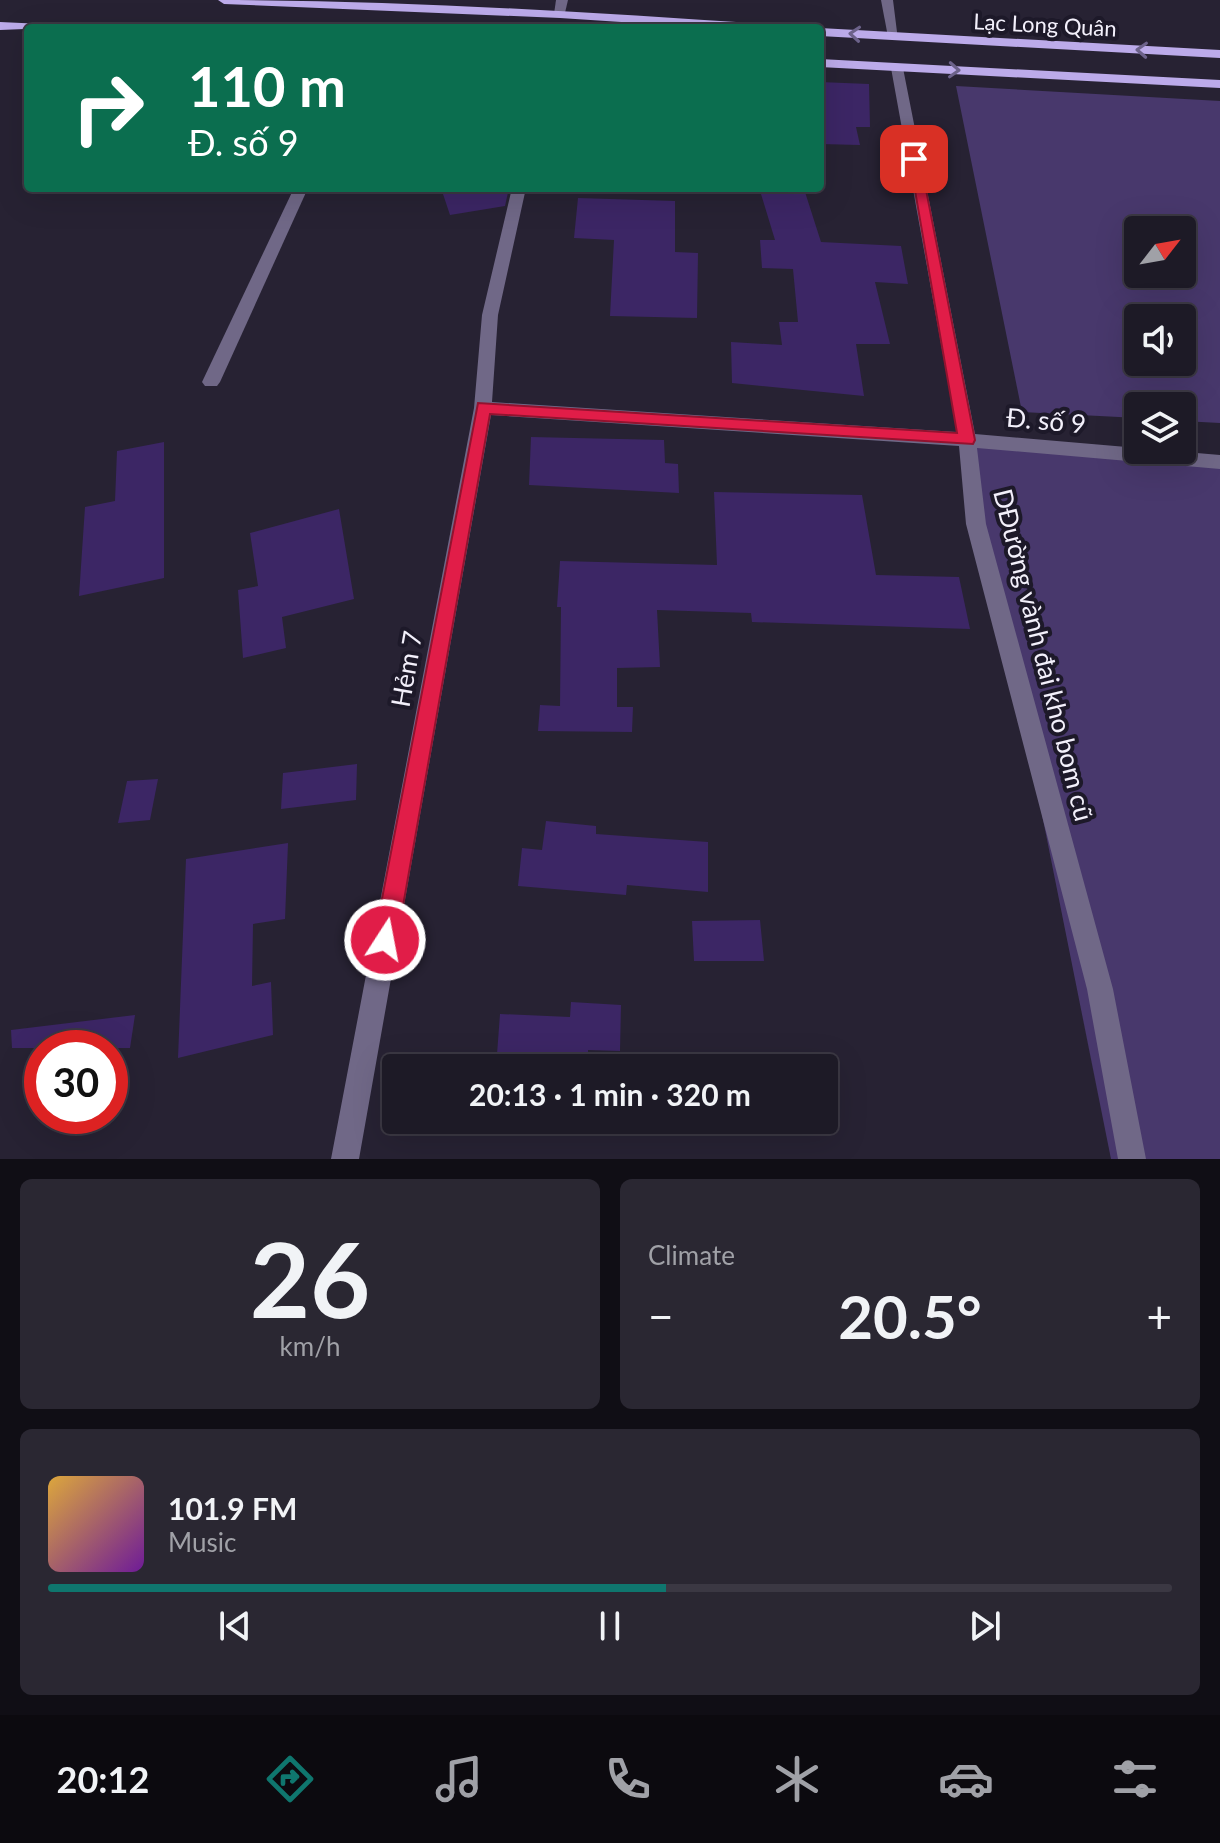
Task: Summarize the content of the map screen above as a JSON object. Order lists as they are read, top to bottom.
{
  "streets": {
    "main road": ["Lạc Long Quân"],
    "street": ["Đ. số 9", "DĐường vành đai kho bom cũ", "Hẻm 7"]
  },
  "crossings": [
    ["Lạc Long Quân", "DĐường vành đai kho bom cũ"],
    ["Đ. số 9", "DĐường vành đai kho bom cũ"],
    ["Đ. số 9", "Hẻm 7"]
  ],
  "north": "top right",
  "page": {
    "turn": ["110 m", "Đ. số 9"],
    "limit": "30",
    "trip": "20:13 · 1 min · 320 m",
    "tile": [
      ["26", "km/h"],
      "Climate"
    ],
    "heat": ["−", "20.5°", "+"],
    "song": ["101.9 FM", "Music"],
    "tabs": "20:12"
  }
}
